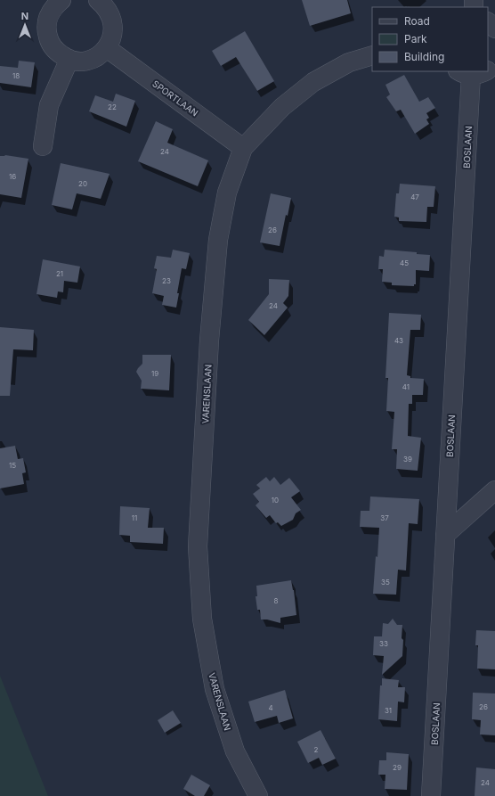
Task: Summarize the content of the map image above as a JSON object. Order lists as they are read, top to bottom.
{
  "streets": {
    "street": ["SPORTLAAN", "BOSLAAN", "VARENSLAAN"]
  },
  "crossings": [
    ["SPORTLAAN", "VARENSLAAN"]
  ],
  "house_numbers": [
    "18",
    "22",
    "24",
    "16",
    "20",
    "47",
    "26",
    "45",
    "21",
    "23",
    "24",
    "43",
    "19",
    "41",
    "39",
    "15",
    "10",
    "11",
    "37",
    "35",
    "8",
    "33",
    "26",
    "4",
    "31",
    "2",
    "29",
    "24"
  ],
  "legend": ["Road", "Park", "Building"],
  "north": "top"
}
